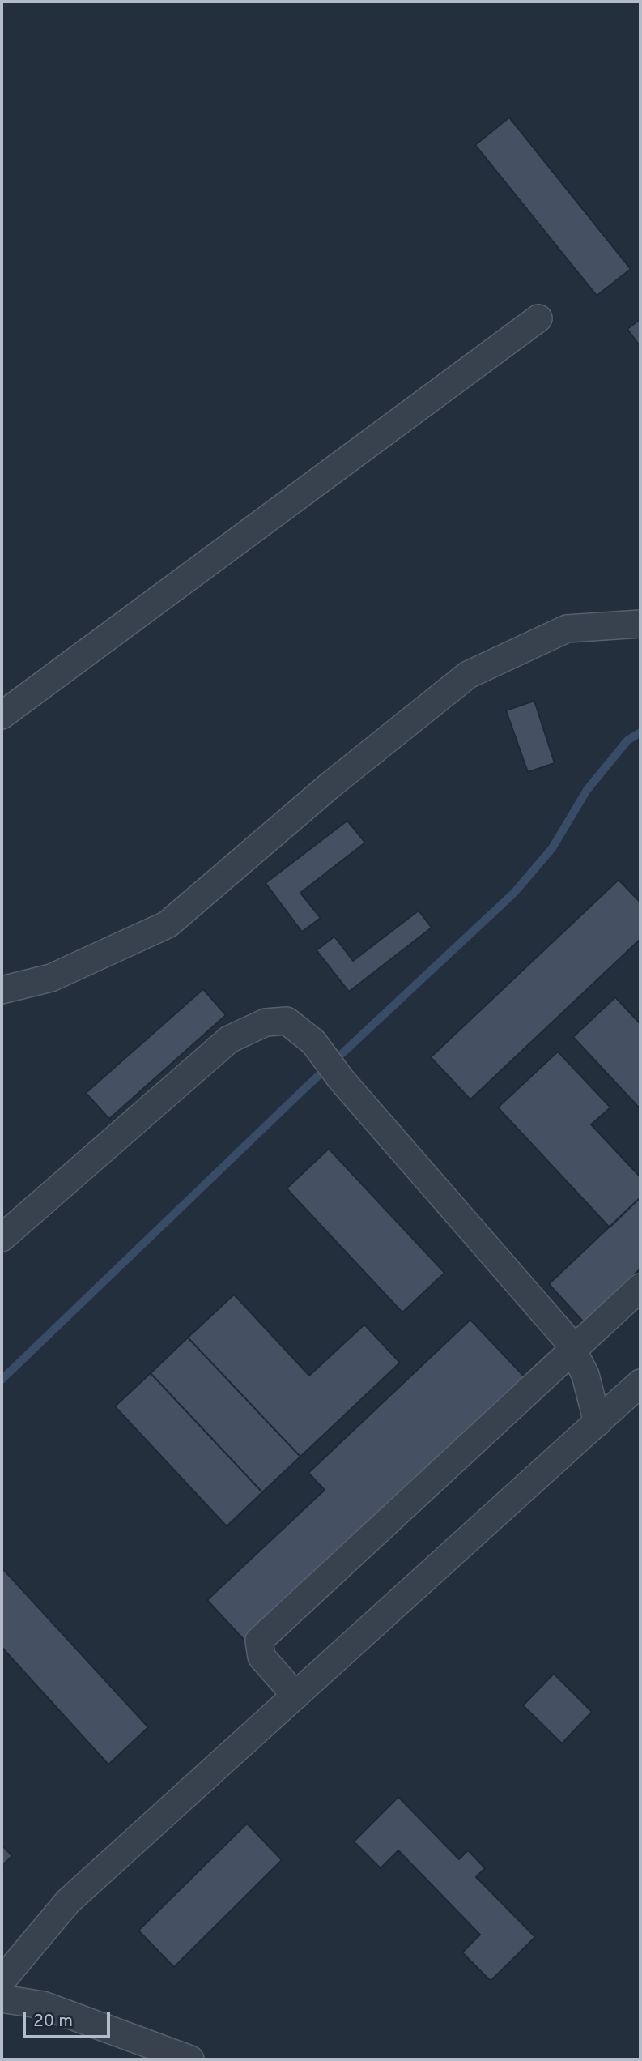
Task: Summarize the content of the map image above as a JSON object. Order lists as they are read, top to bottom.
{
  "scale_bar": "20 m"
}
